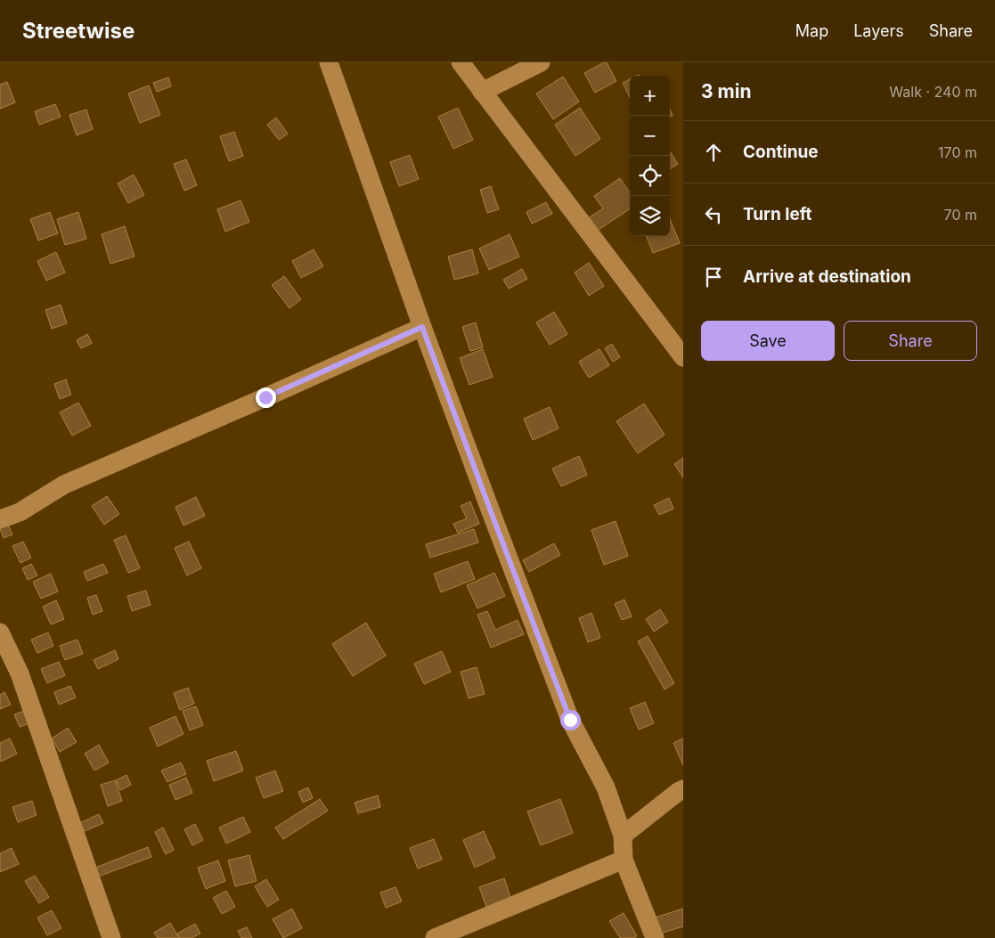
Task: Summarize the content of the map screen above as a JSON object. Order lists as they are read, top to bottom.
{
  "page": {
    "header": "Streetwise",
    "nav": ["Map", "Layers", "Share"],
    "heading": ["3 min", "Walk · 240 m"],
    "map_buttons": ["+", "−"],
    "list": [
      ["Continue", "170 m"],
      ["Turn left", "70 m"],
      "Arrive at destination"
    ],
    "buttons": ["Save", "Share"]
  }
}
